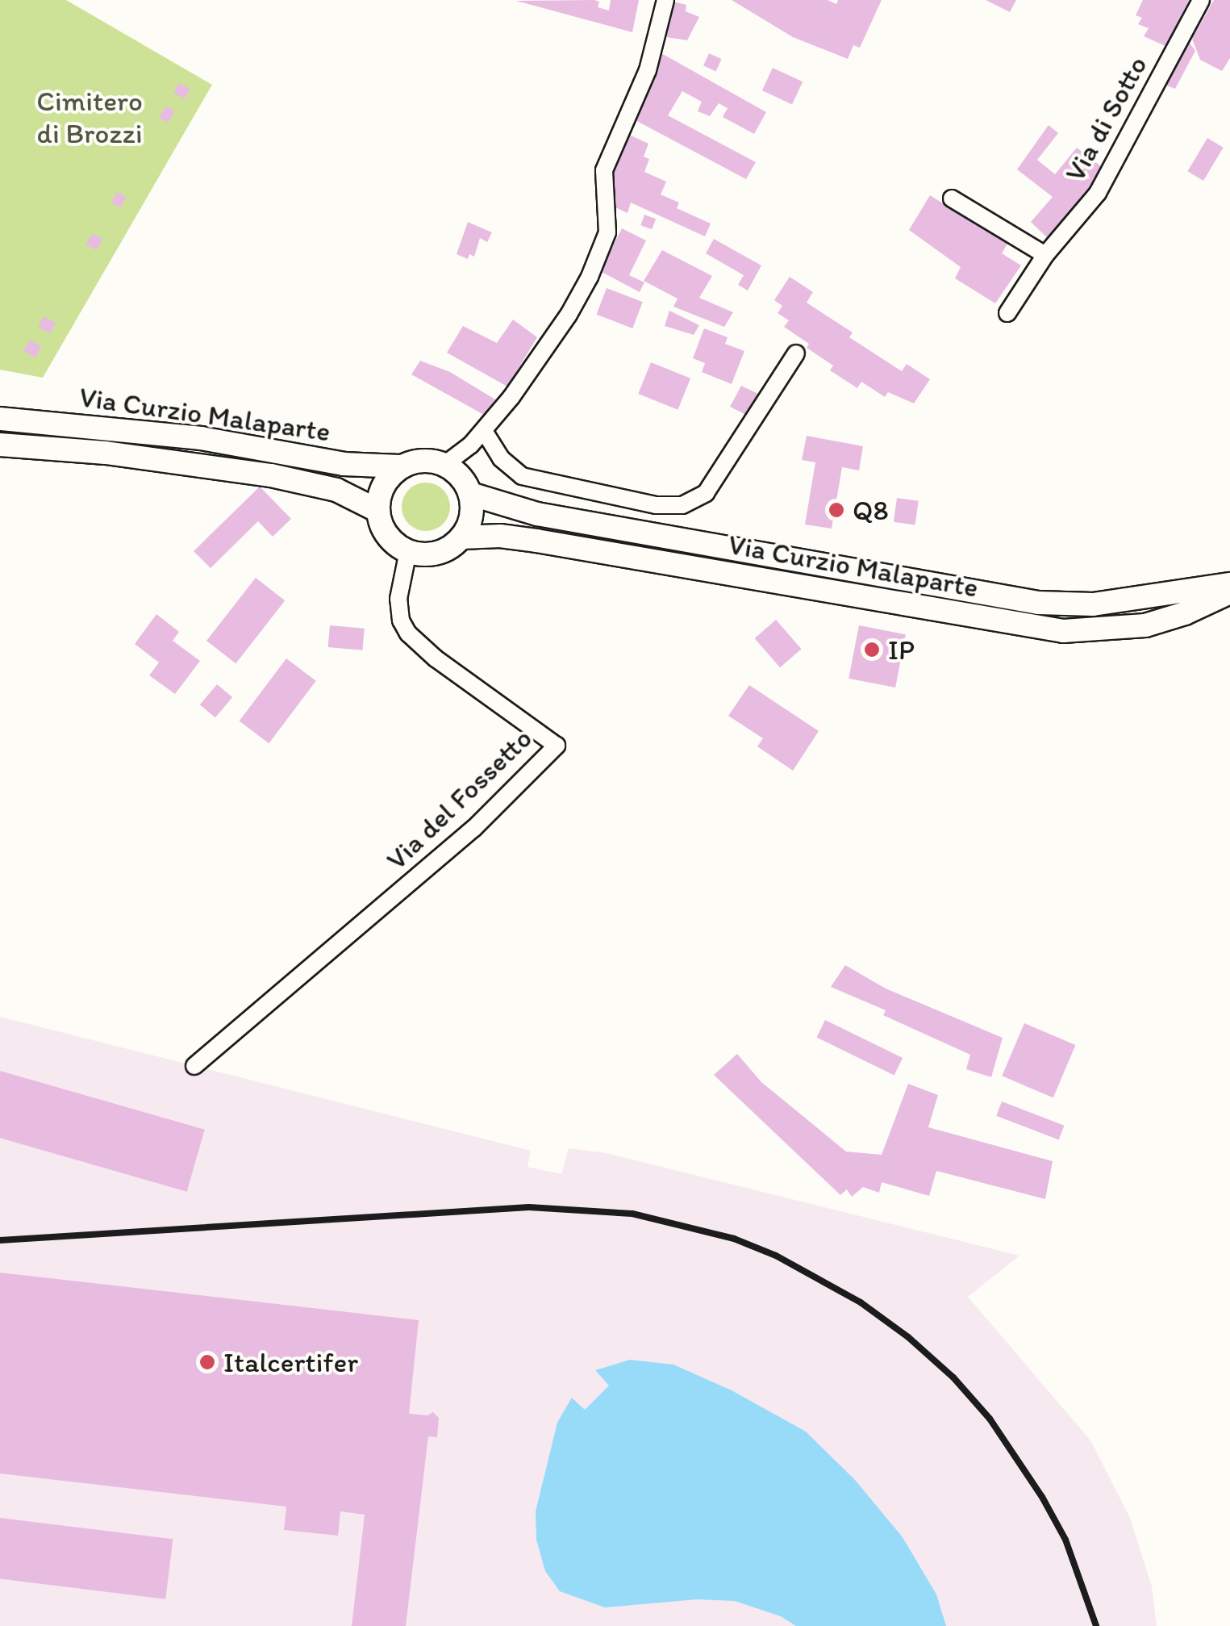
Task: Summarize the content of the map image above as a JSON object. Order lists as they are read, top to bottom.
{
  "streets": {
    "street": ["Via di Sotto", "Via Curzio Malaparte", "Via del Fossetto"]
  },
  "crossings": [
    ["Via Curzio Malaparte", "Via del Fossetto"]
  ],
  "parks": ["Cimitero di Brozzi"],
  "places": ["Q8", "IP", "Italcertifer"]
}
